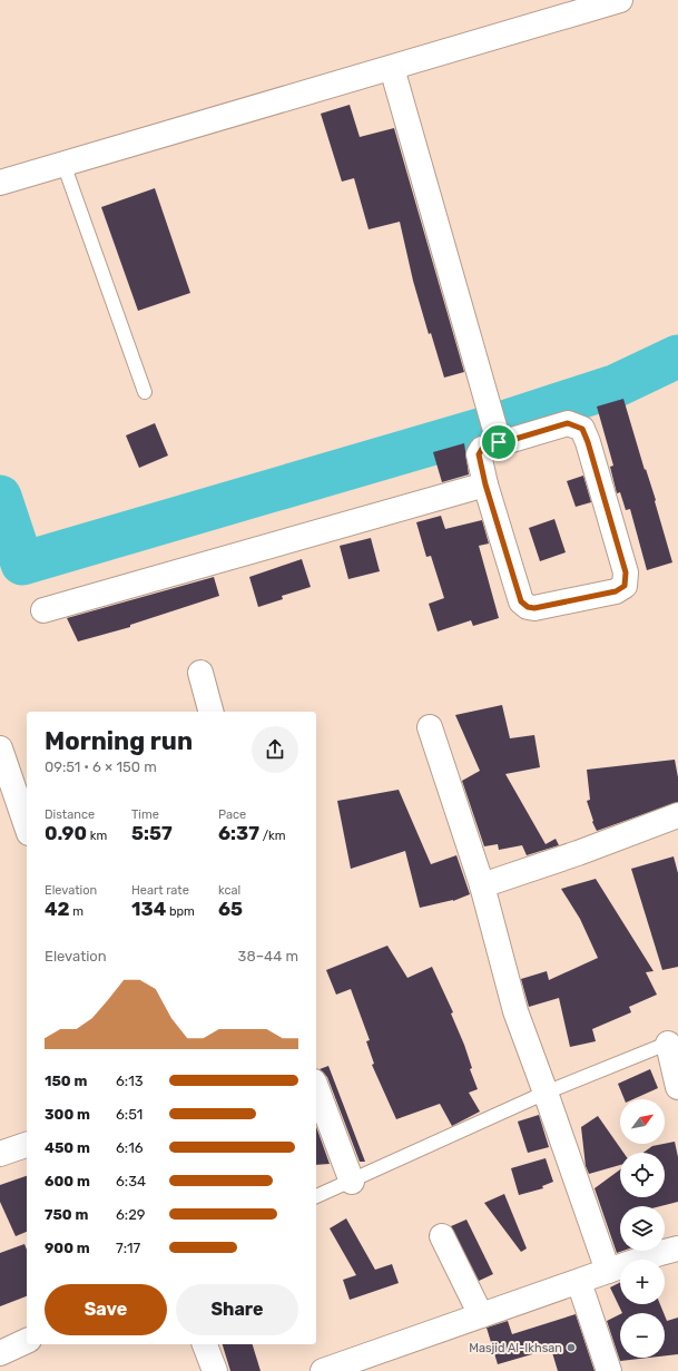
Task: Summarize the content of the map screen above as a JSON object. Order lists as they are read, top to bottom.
{
  "places": ["Masjid Al-Ikhsan"],
  "north": "top right",
  "page": {
    "heading": ["Morning run", "09:51 · 6 × 150 m"],
    "stats": [
      ["Distance", "0.90 km"],
      ["Time", "5:57"],
      ["Pace", "6:37 /km"],
      ["Elevation", "42 m"],
      ["Heart rate", "134 bpm"],
      ["kcal", "65"]
    ],
    "chart": ["Elevation", "38–44 m"],
    "list": [
      {
        "name": "150 m",
        "note": "6:13"
      },
      {
        "name": "300 m",
        "note": "6:51"
      },
      {
        "name": "450 m",
        "note": "6:16"
      },
      {
        "name": "600 m",
        "note": "6:34"
      },
      {
        "name": "750 m",
        "note": "6:29"
      },
      {
        "name": "900 m",
        "note": "7:17"
      }
    ],
    "map_buttons": ["+", "−"],
    "buttons": ["Save", "Share"]
  }
}
